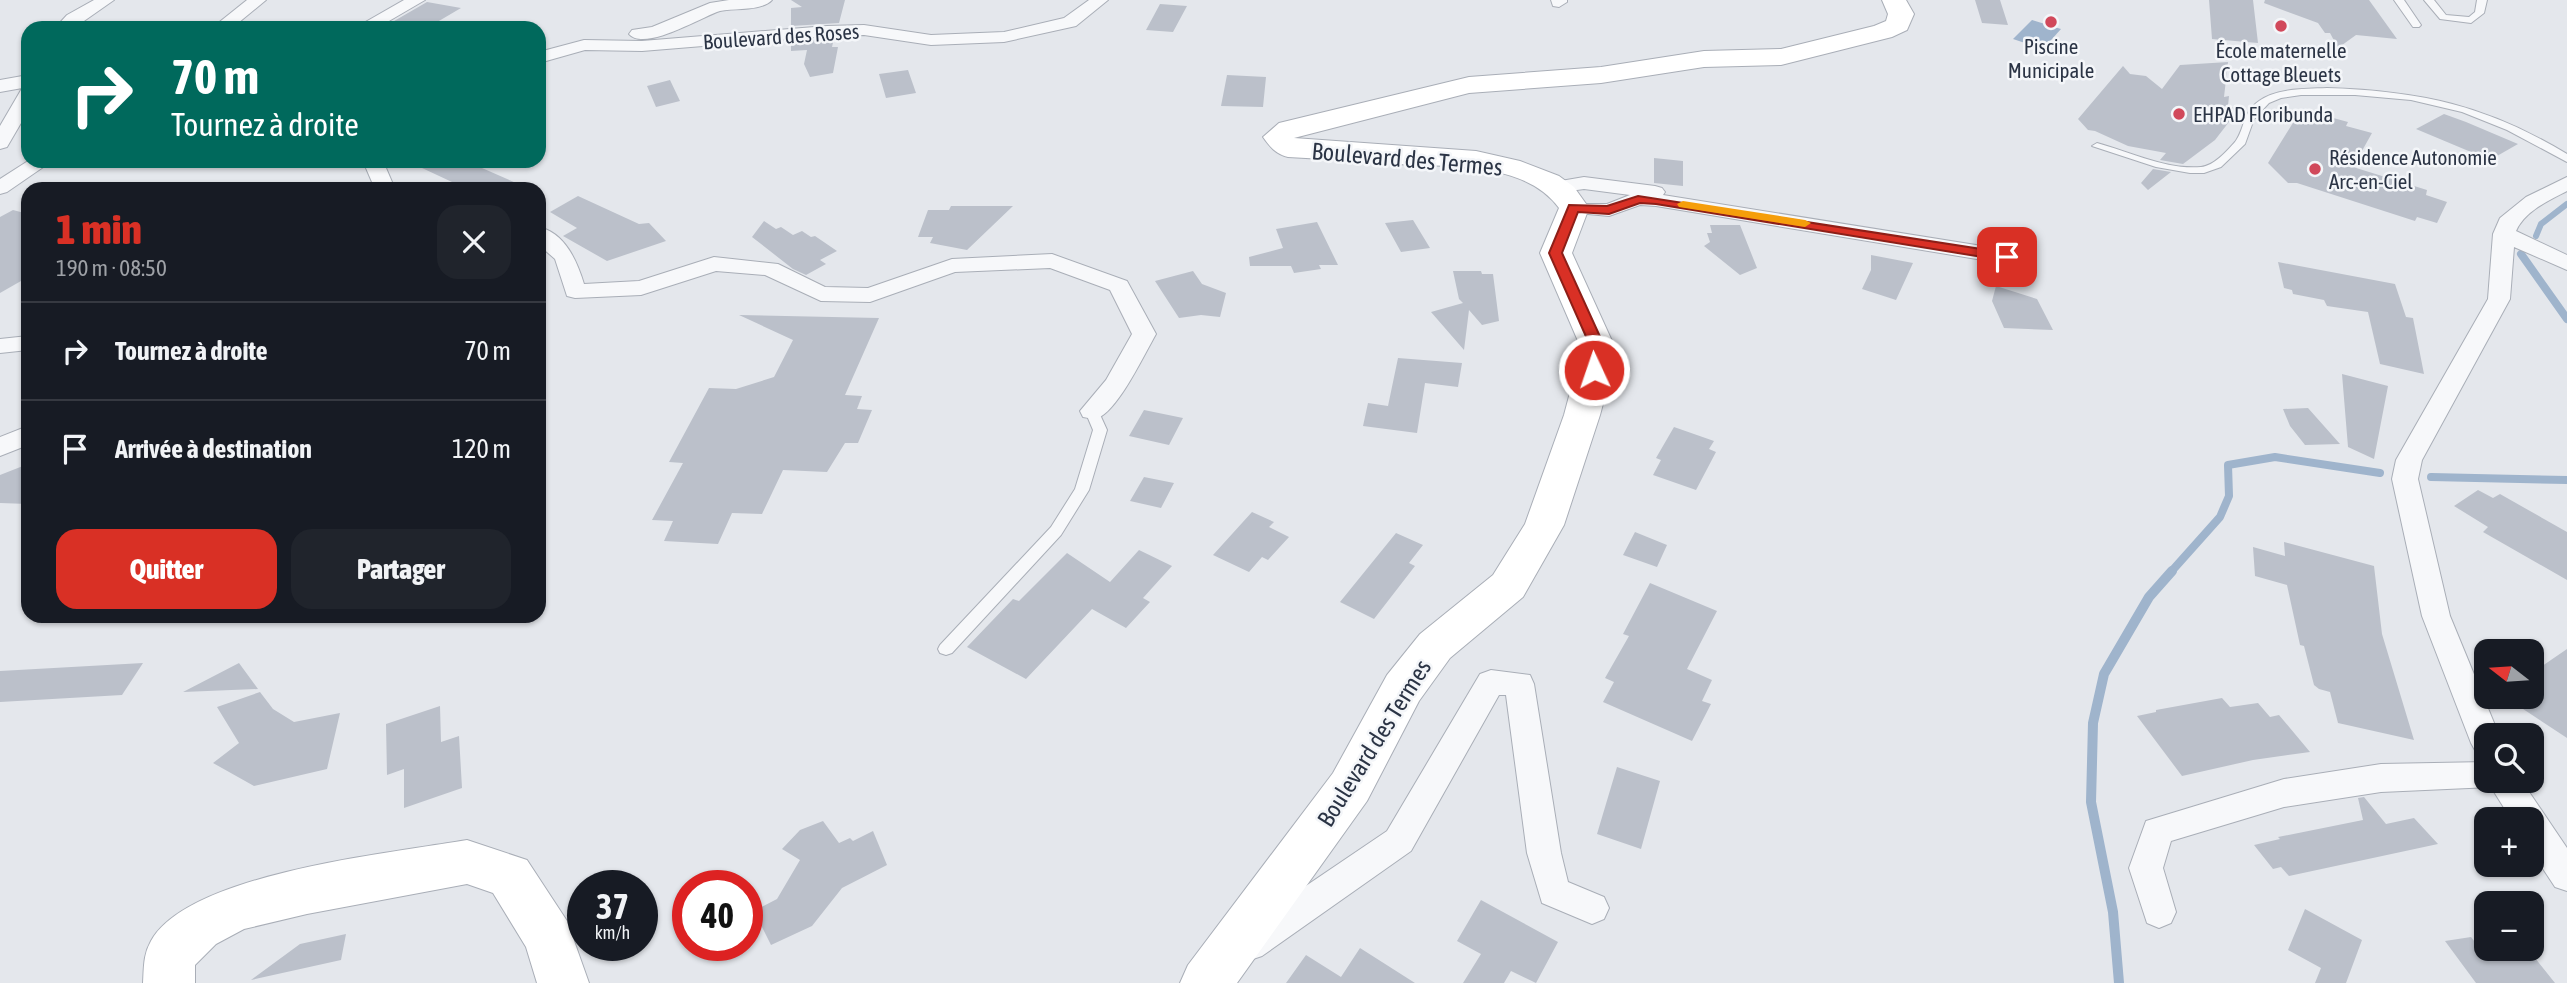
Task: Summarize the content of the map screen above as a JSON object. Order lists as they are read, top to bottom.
{
  "streets": {
    "street": ["Boulevard des Roses", "Boulevard des Termes"]
  },
  "places": [
    "Piscine Municipale",
    "École maternelle Cottage Bleuets",
    "EHPAD Floribunda",
    "Résidence Autonomie Arc-en-Ciel"
  ],
  "north": "left",
  "page": {
    "turn": ["70 m", "Tournez à droite"],
    "heading": ["1 min", "190 m · 08:50"],
    "list": [
      {
        "name": "Tournez à droite",
        "value": "70 m"
      },
      {
        "name": "Arrivée à destination",
        "value": "120 m"
      }
    ],
    "buttons": ["Quitter", "Partager"],
    "map_buttons": ["+", "−"],
    "speed": "37 km/h",
    "limit": "40"
  }
}
